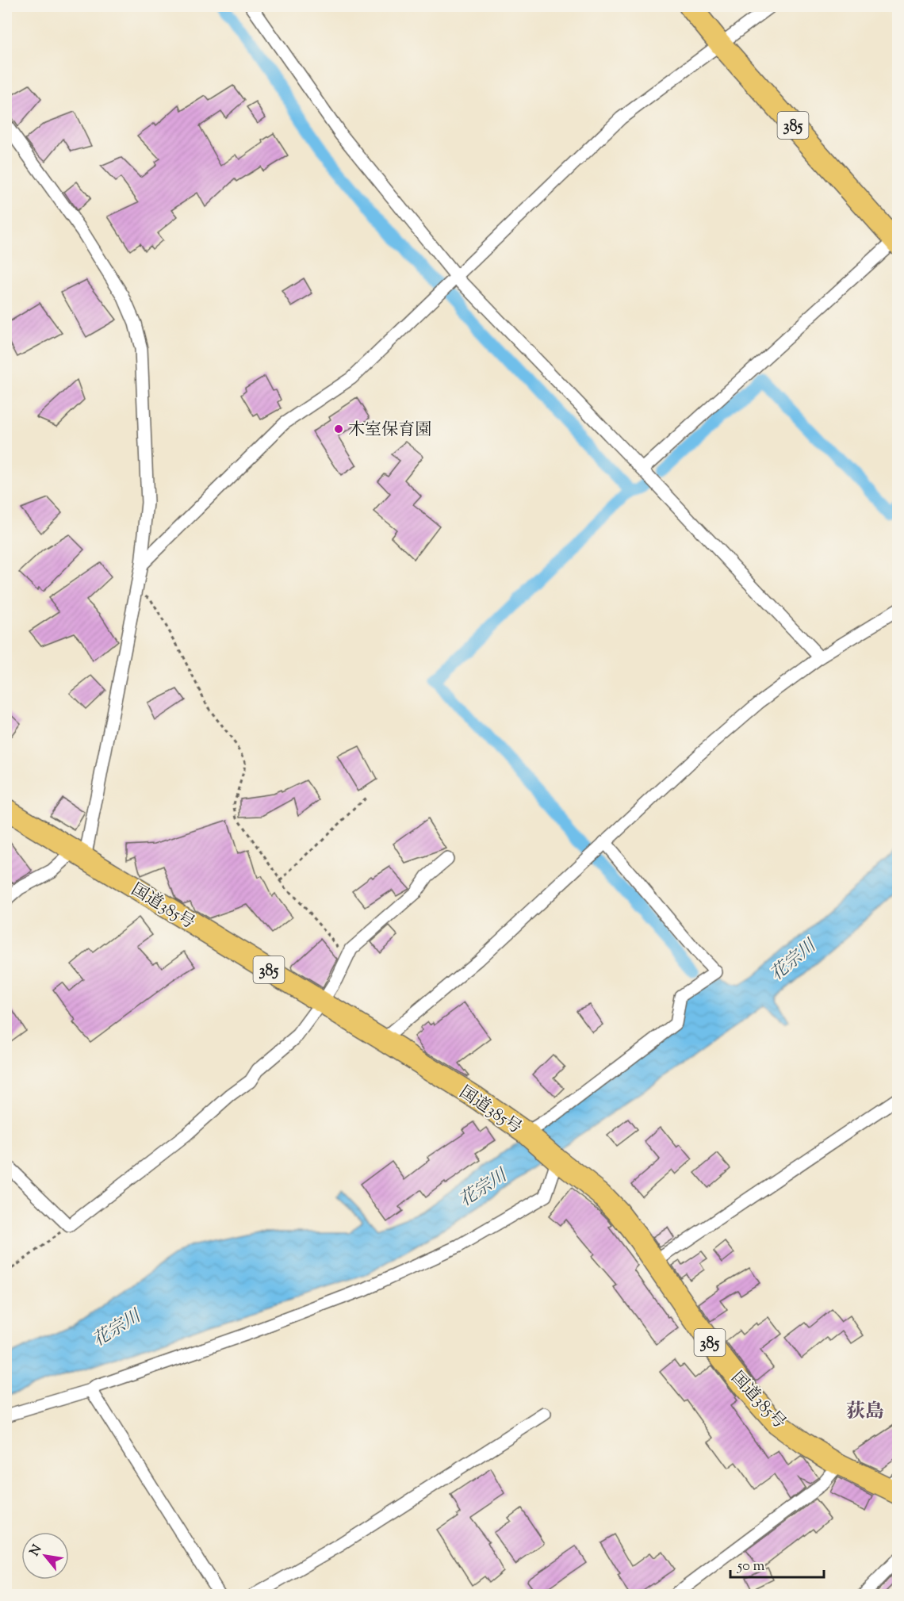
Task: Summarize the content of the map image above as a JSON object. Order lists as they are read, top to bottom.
{
  "streets": {
    "highway": ["385", "国道385号"]
  },
  "districts": ["荻島"],
  "water": ["花宗川"],
  "places": ["木室保育園"],
  "scale_bar": "50 m",
  "north": "top left"
}
